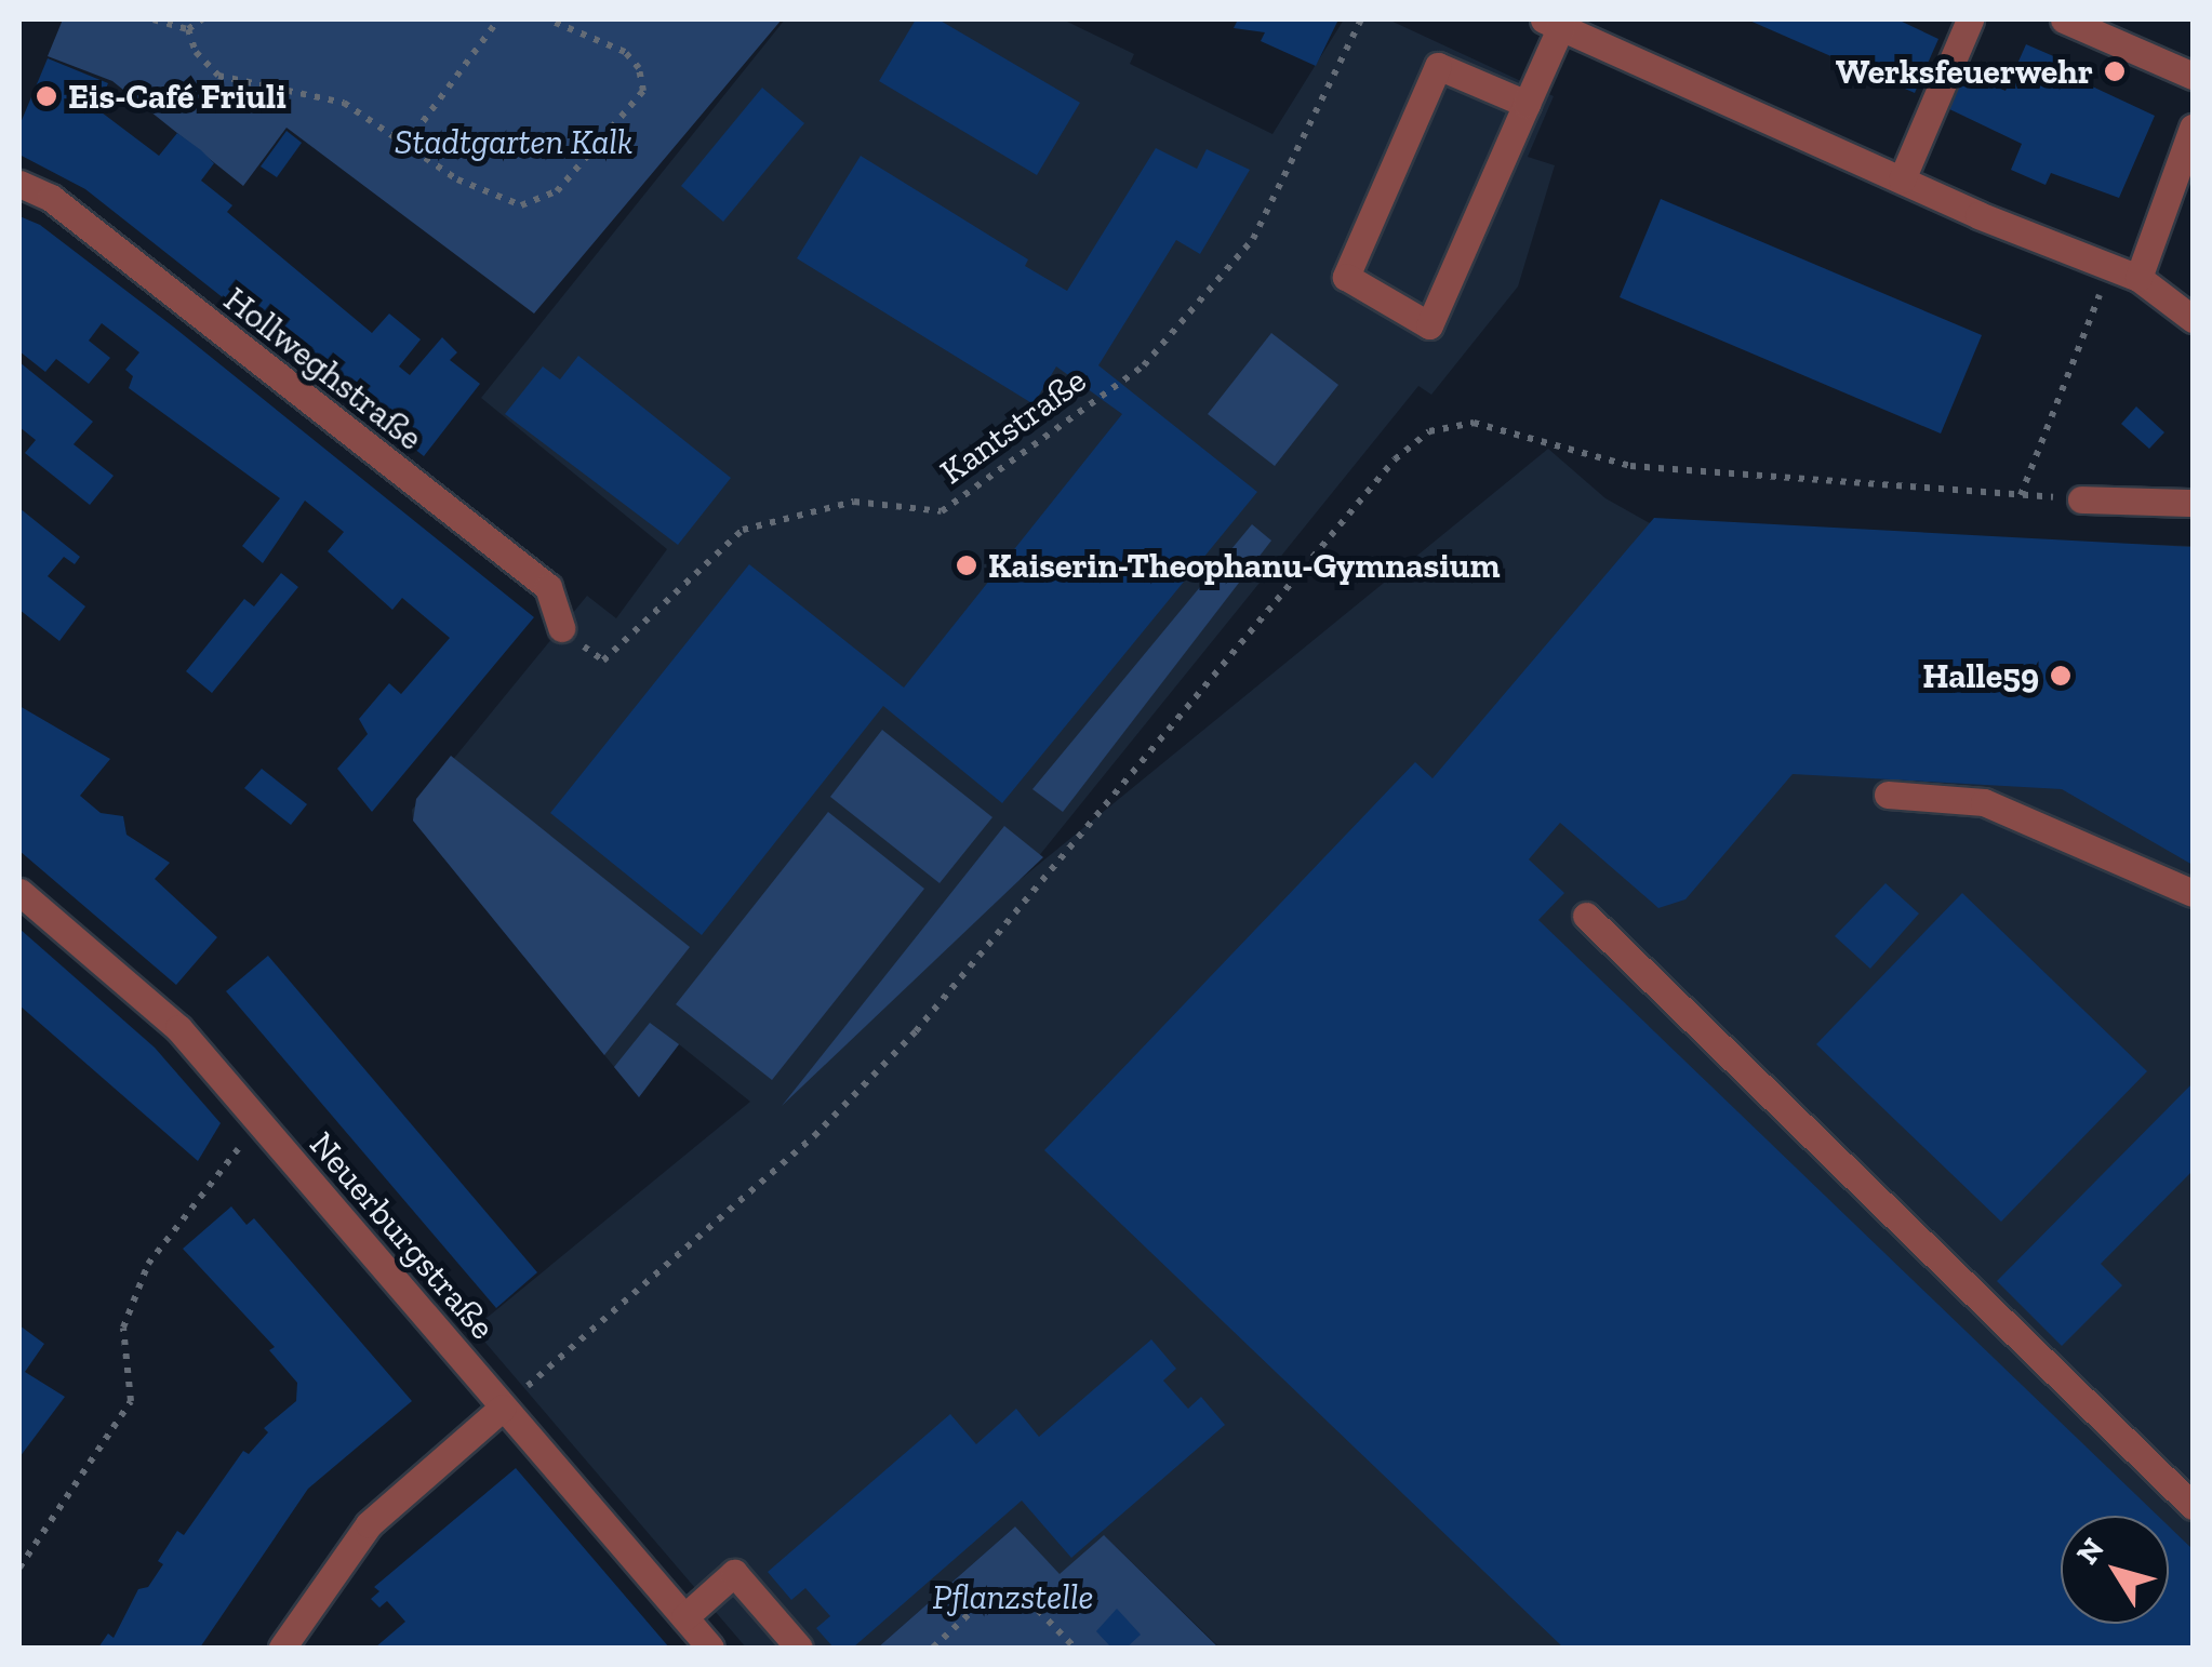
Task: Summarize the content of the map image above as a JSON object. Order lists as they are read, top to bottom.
{
  "streets": {
    "street": ["Hollweghstraße", "Neuerburgstraße"],
    "path": ["Kantstraße"]
  },
  "crossings": [
    ["Hollweghstraße", "Kantstraße"]
  ],
  "parks": ["Stadtgarten Kalk", "Pflanzstelle"],
  "places": [
    "Werksfeuerwehr",
    "Eis-Café Friuli",
    "Kaiserin-Theophanu-Gymnasium",
    "Halle59"
  ],
  "north": "top left"
}
